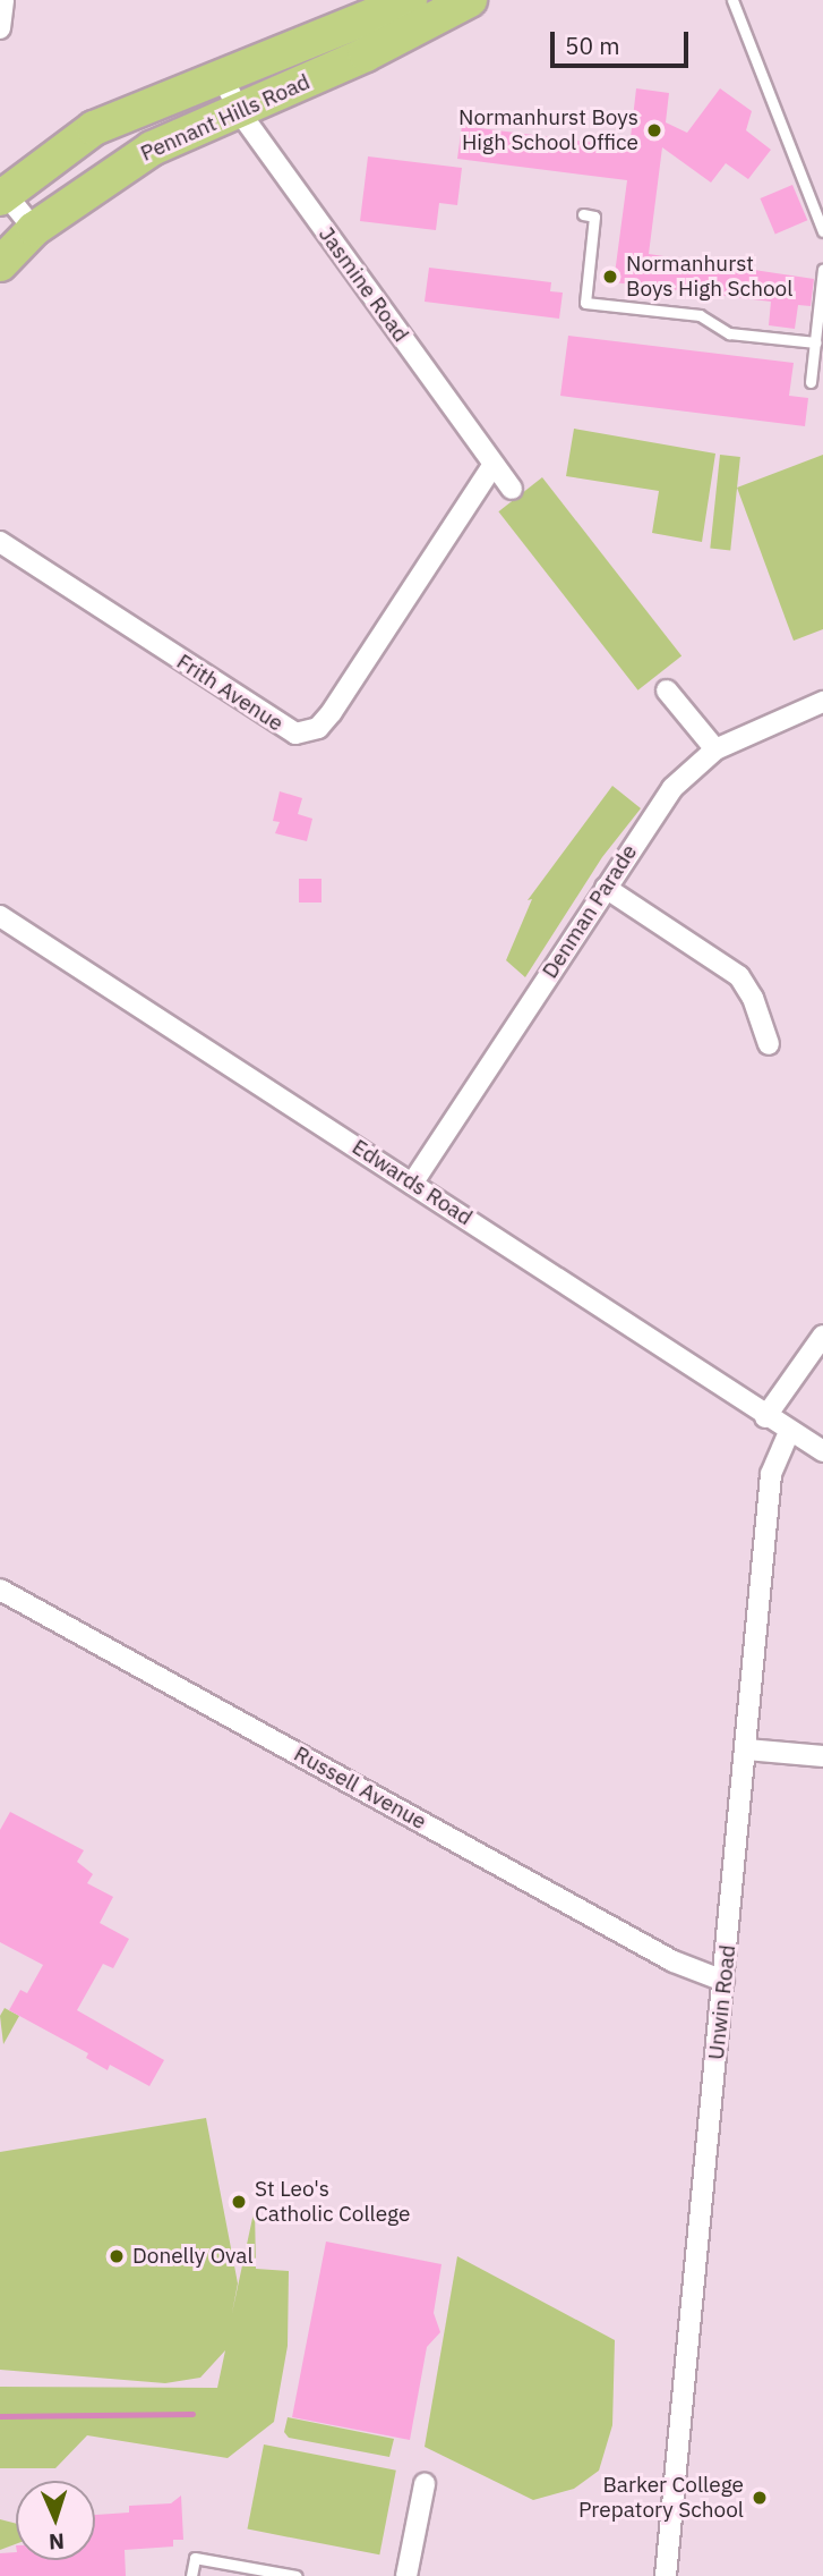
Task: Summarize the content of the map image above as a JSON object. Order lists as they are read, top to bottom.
{
  "streets": {
    "highway": ["Pennant Hills Road"],
    "street": [
      "Jasmine Road",
      "Frith Avenue",
      "Denman Parade",
      "Edwards Road",
      "Russell Avenue",
      "Unwin Road"
    ]
  },
  "crossings": [
    ["Pennant Hills Road", "Jasmine Road"],
    ["Jasmine Road", "Frith Avenue"],
    ["Denman Parade", "Edwards Road"],
    ["Edwards Road", "Unwin Road"],
    ["Russell Avenue", "Unwin Road"]
  ],
  "places": [
    "Normanhurst Boys High School Office",
    "Normanhurst Boys High School",
    "St Leo's Catholic College",
    "Donelly Oval",
    "Barker College Prepatory School"
  ],
  "scale_bar": "50 m",
  "north": "bottom"
}
